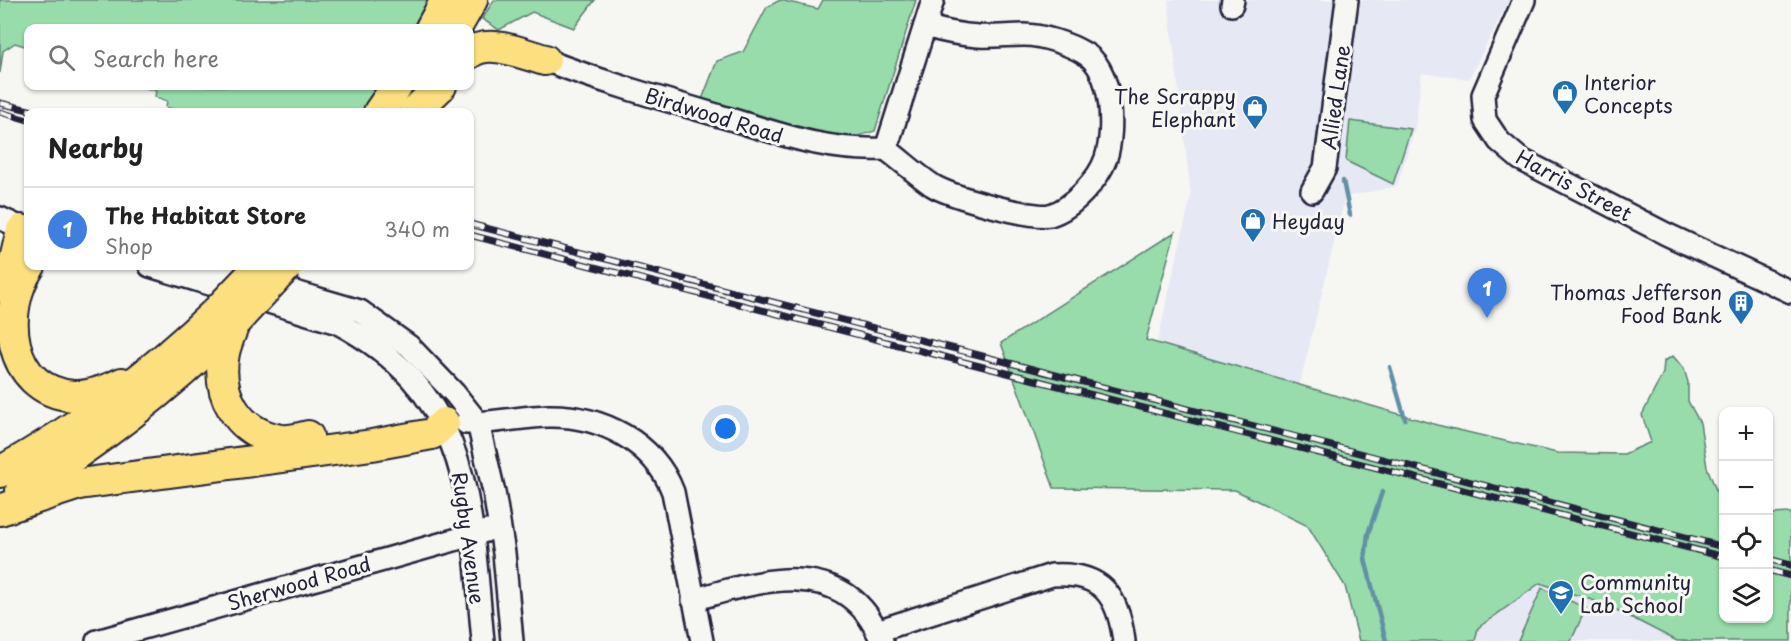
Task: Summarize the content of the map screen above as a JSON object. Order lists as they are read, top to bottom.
{
  "streets": {
    "street": [
      "Allied Lane",
      "Birdwood Road",
      "Harris Street",
      "Rugby Avenue",
      "Sherwood Road"
    ]
  },
  "crossings": [
    ["Rugby Avenue", "Sherwood Road"]
  ],
  "places": {
    "shop": ["Interior Concepts", "The Scrappy Elephant", "Heyday"],
    "building": ["Thomas Jefferson Food Bank"],
    "school or university": ["Community Lab School"]
  },
  "page": {
    "search": "Search here",
    "heading": "Nearby",
    "list": [
      {
        "mark": "1",
        "name": "The Habitat Store",
        "note": "Shop",
        "value": "340 m"
      }
    ],
    "pins": "1",
    "map_buttons": ["+", "−"]
  }
}
